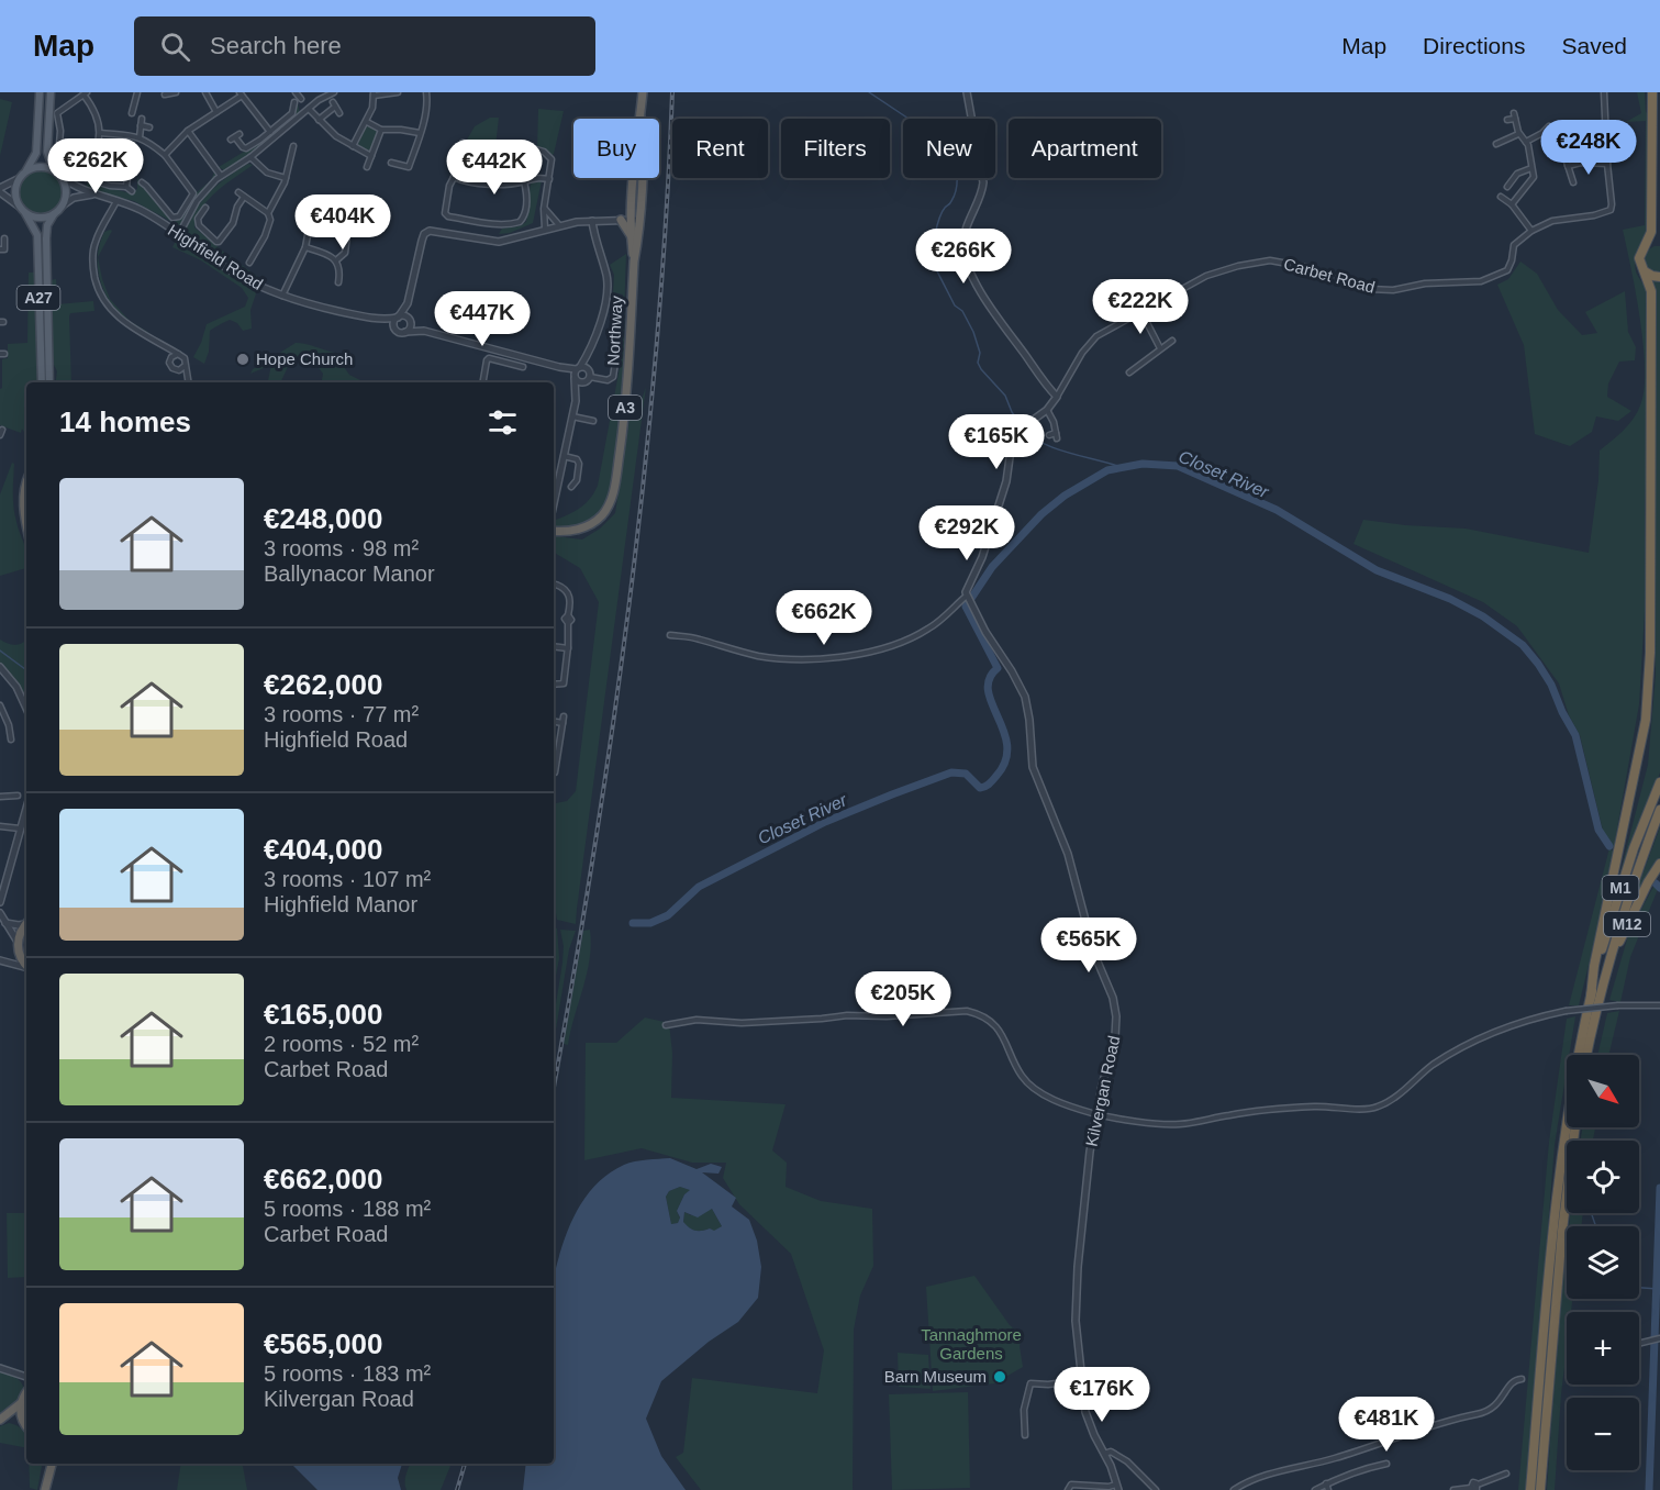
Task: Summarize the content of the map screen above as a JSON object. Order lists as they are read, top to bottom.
{
  "streets": {
    "highway": [
      "Northway",
      "A3",
      "M1",
      "M12"
    ],
    "main road": ["A27"],
    "street": ["Highfield Road", "Carbet Road", "Kilvergan Road"]
  },
  "crossings": [
    ["Highfield Road", "A27"],
    ["Carbet Road", "Kilvergan Road"],
    ["M1", "M12"]
  ],
  "water": ["Closet River"],
  "parks": ["Tannaghmore Gardens"],
  "places": ["Hope Church", "Barn Museum"],
  "north": "bottom right",
  "page": {
    "header": "Map",
    "search": "Search here",
    "nav": ["Map", "Directions", "Saved"],
    "chip": [
      "Buy",
      "Rent",
      "Filters",
      "New",
      "Apartment"
    ],
    "price": [
      "€248K",
      "€262K",
      "€442K",
      "€404K",
      "€266K",
      "€222K",
      "€447K",
      "€165K",
      "€292K",
      "€662K",
      "€565K",
      "€205K",
      "€176K",
      "€481K"
    ],
    "heading": "14 homes",
    "list": [
      {
        "name": "€248,000",
        "note": "3 rooms · 98 m² · Ballynacor Manor"
      },
      {
        "name": "€262,000",
        "note": "3 rooms · 77 m² · Highfield Road"
      },
      {
        "name": "€404,000",
        "note": "3 rooms · 107 m² · Highfield Manor"
      },
      {
        "name": "€165,000",
        "note": "2 rooms · 52 m² · Carbet Road"
      },
      {
        "name": "€662,000",
        "note": "5 rooms · 188 m² · Carbet Road"
      },
      {
        "name": "€565,000",
        "note": "5 rooms · 183 m² · Kilvergan Road"
      }
    ],
    "map_buttons": ["+", "−"]
  }
}
